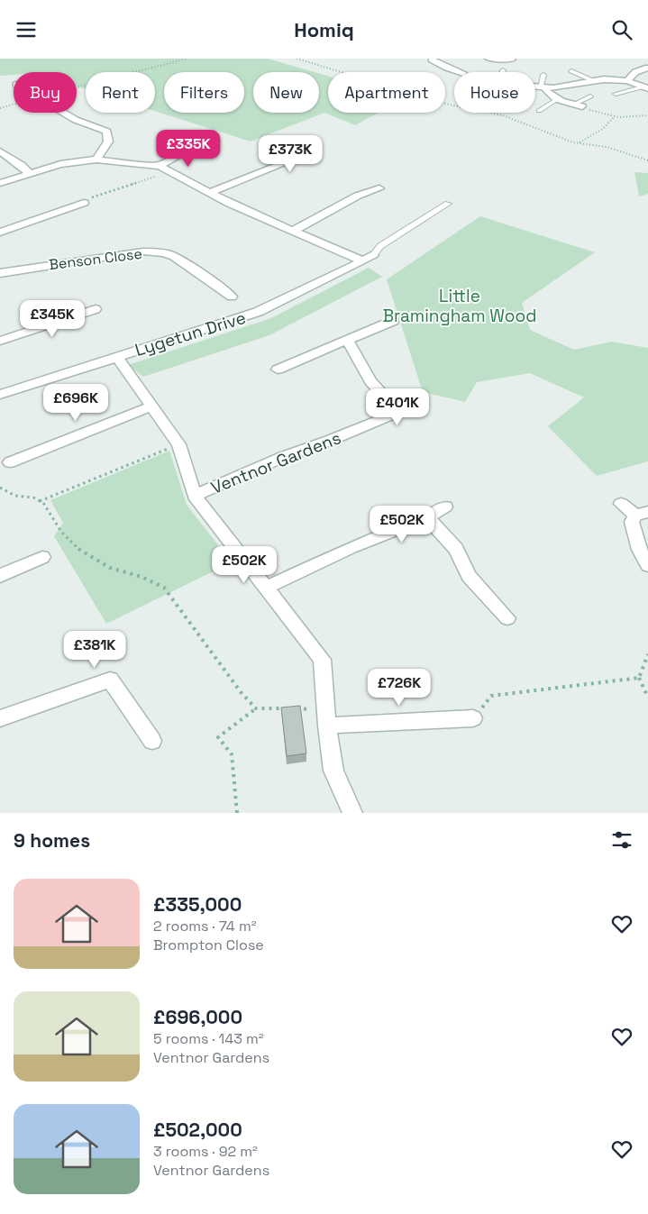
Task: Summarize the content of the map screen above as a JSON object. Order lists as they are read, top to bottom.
{
  "streets": {
    "street": ["Benson Close", "Lygetun Drive", "Ventnor Gardens"]
  },
  "crossings": [
    ["Lygetun Drive", "Ventnor Gardens"]
  ],
  "parks": ["Little Bramingham Wood"],
  "page": {
    "header": "Homiq",
    "chip": [
      "Buy",
      "Rent",
      "Filters",
      "New",
      "Apartment",
      "House"
    ],
    "price": [
      "£335K",
      "£373K",
      "£345K",
      "£696K",
      "£401K",
      "£502K",
      "£502K",
      "£381K",
      "£726K"
    ],
    "heading": "9 homes",
    "list": [
      {
        "name": "£335,000",
        "note": "2 rooms · 74 m² · Brompton Close"
      },
      {
        "name": "£696,000",
        "note": "5 rooms · 143 m² · Ventnor Gardens"
      },
      {
        "name": "£502,000",
        "note": "3 rooms · 92 m² · Ventnor Gardens"
      }
    ]
  }
}
